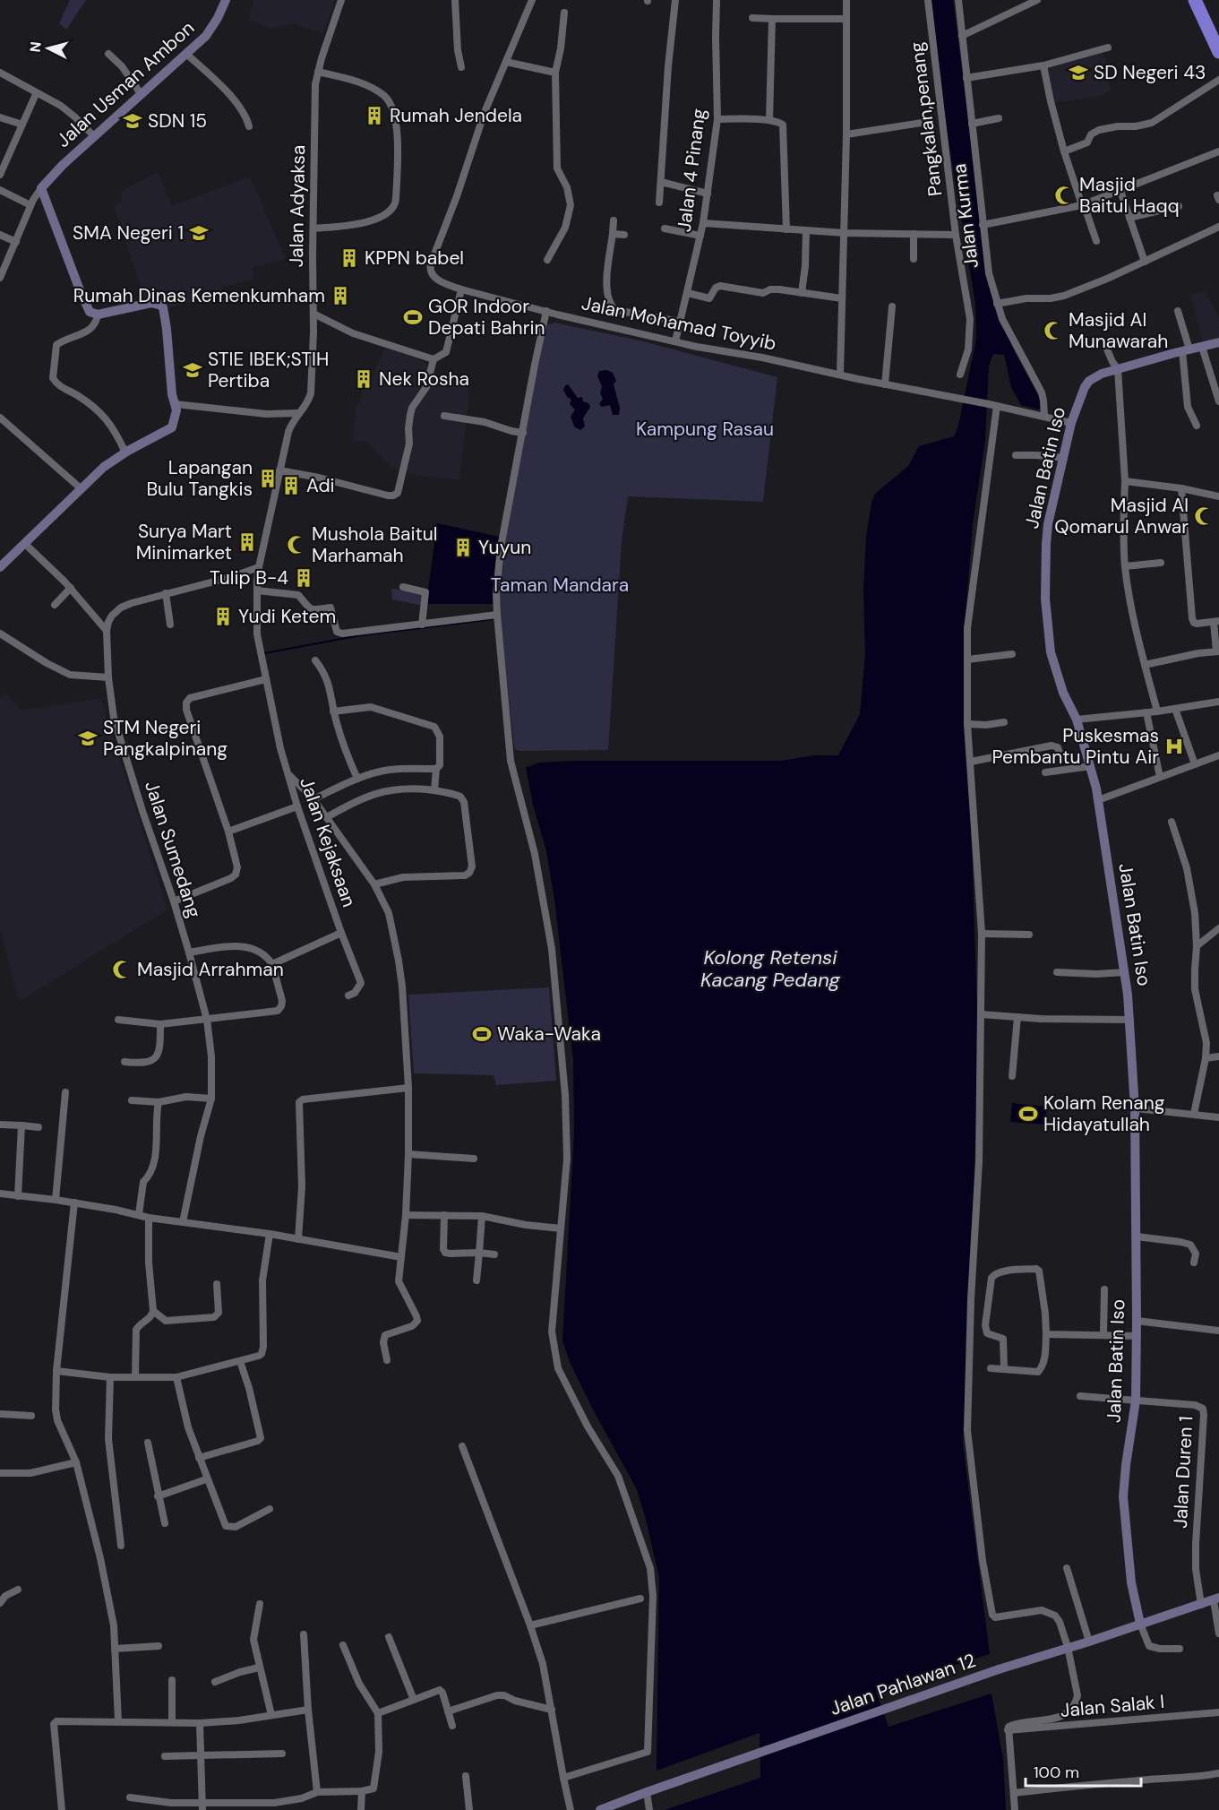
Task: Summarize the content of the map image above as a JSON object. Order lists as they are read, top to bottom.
{
  "streets": {
    "street": [
      "Jalan Usman Ambon",
      "Pangkalan,penang",
      "Jalan 4 Pinang",
      "Jalan Adyaksa",
      "Jalan Kurma",
      "Jalan Mohamad Toyyib",
      "Jalan Batin Iso",
      "Jalan Kejaksaan",
      "Jalan Sumedang",
      "Jalan Duren 1",
      "Jalan Pahlawan 12",
      "Jalan Salak I"
    ]
  },
  "crossings": [
    ["Jalan 4 Pinang", "Jalan Mohamad Toyyib"],
    ["Jalan Batin Iso", "Jalan Duren 1"],
    ["Jalan Batin Iso", "Jalan Pahlawan 12"],
    ["Jalan Duren 1", "Jalan Pahlawan 12"]
  ],
  "water": ["Kolong Retensi Kacang Pedang"],
  "parks": ["Kampung Rasau", "Taman Mandara"],
  "places": {
    "school or university": [
      "SD Negeri 43",
      "SDN 15",
      "SMA Negeri 1",
      "STIE IBEK;STIH Pertiba",
      "STM Negeri Pangkalpinang"
    ],
    "building": [
      "Rumah Jendela",
      "KPPN babel",
      "Rumah Dinas Kemenkumham",
      "Nek Rosha",
      "Lapangan Bulu Tangkis",
      "Adi",
      "Surya Mart Minimarket",
      "Yuyun",
      "Tulip B-4",
      "Yudi Ketem"
    ],
    "mosque": [
      "Masjid Baitul Haqq",
      "Masjid Al Munawarah",
      "Masjid Al Qomarul Anwar",
      "Mushola Baitul Marhamah",
      "Masjid Arrahman"
    ],
    "sports": ["GOR Indoor Depati Bahrin", "Waka-Waka", "Kolam Renang Hidayatullah"],
    "hospital": ["Puskesmas Pembantu Pintu Air"]
  },
  "scale_bar": "100 m",
  "north": "left"
}
